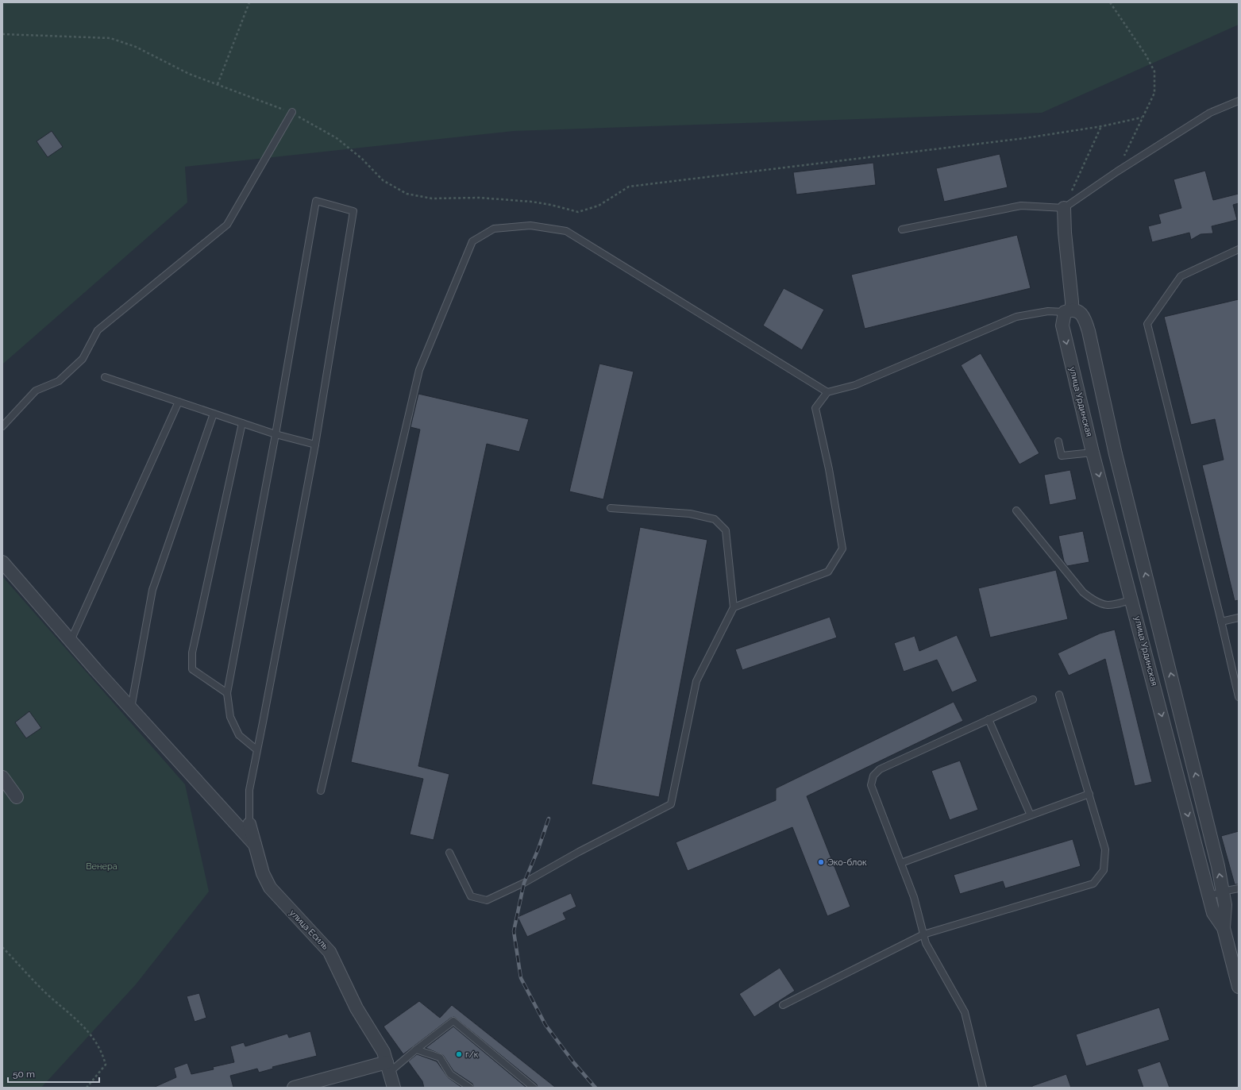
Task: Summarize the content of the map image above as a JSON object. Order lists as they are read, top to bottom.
{
  "streets": {
    "street": ["улица Урдинская", "улица Есиль"]
  },
  "parks": ["Венера"],
  "places": ["Эко-блок", "г/к"],
  "scale_bar": "50 m"
}
